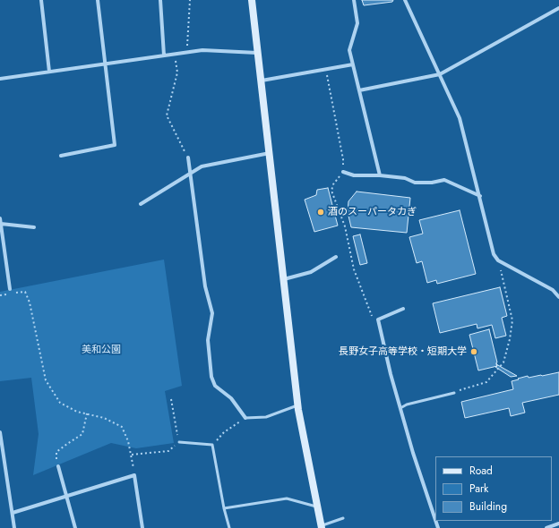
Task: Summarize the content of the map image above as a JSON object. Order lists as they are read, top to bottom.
{
  "parks": ["美和公園"],
  "places": ["酒のスーパータカぎ", "長野女子高等学校・短期大学"],
  "legend": ["Road", "Park", "Building"]
}
